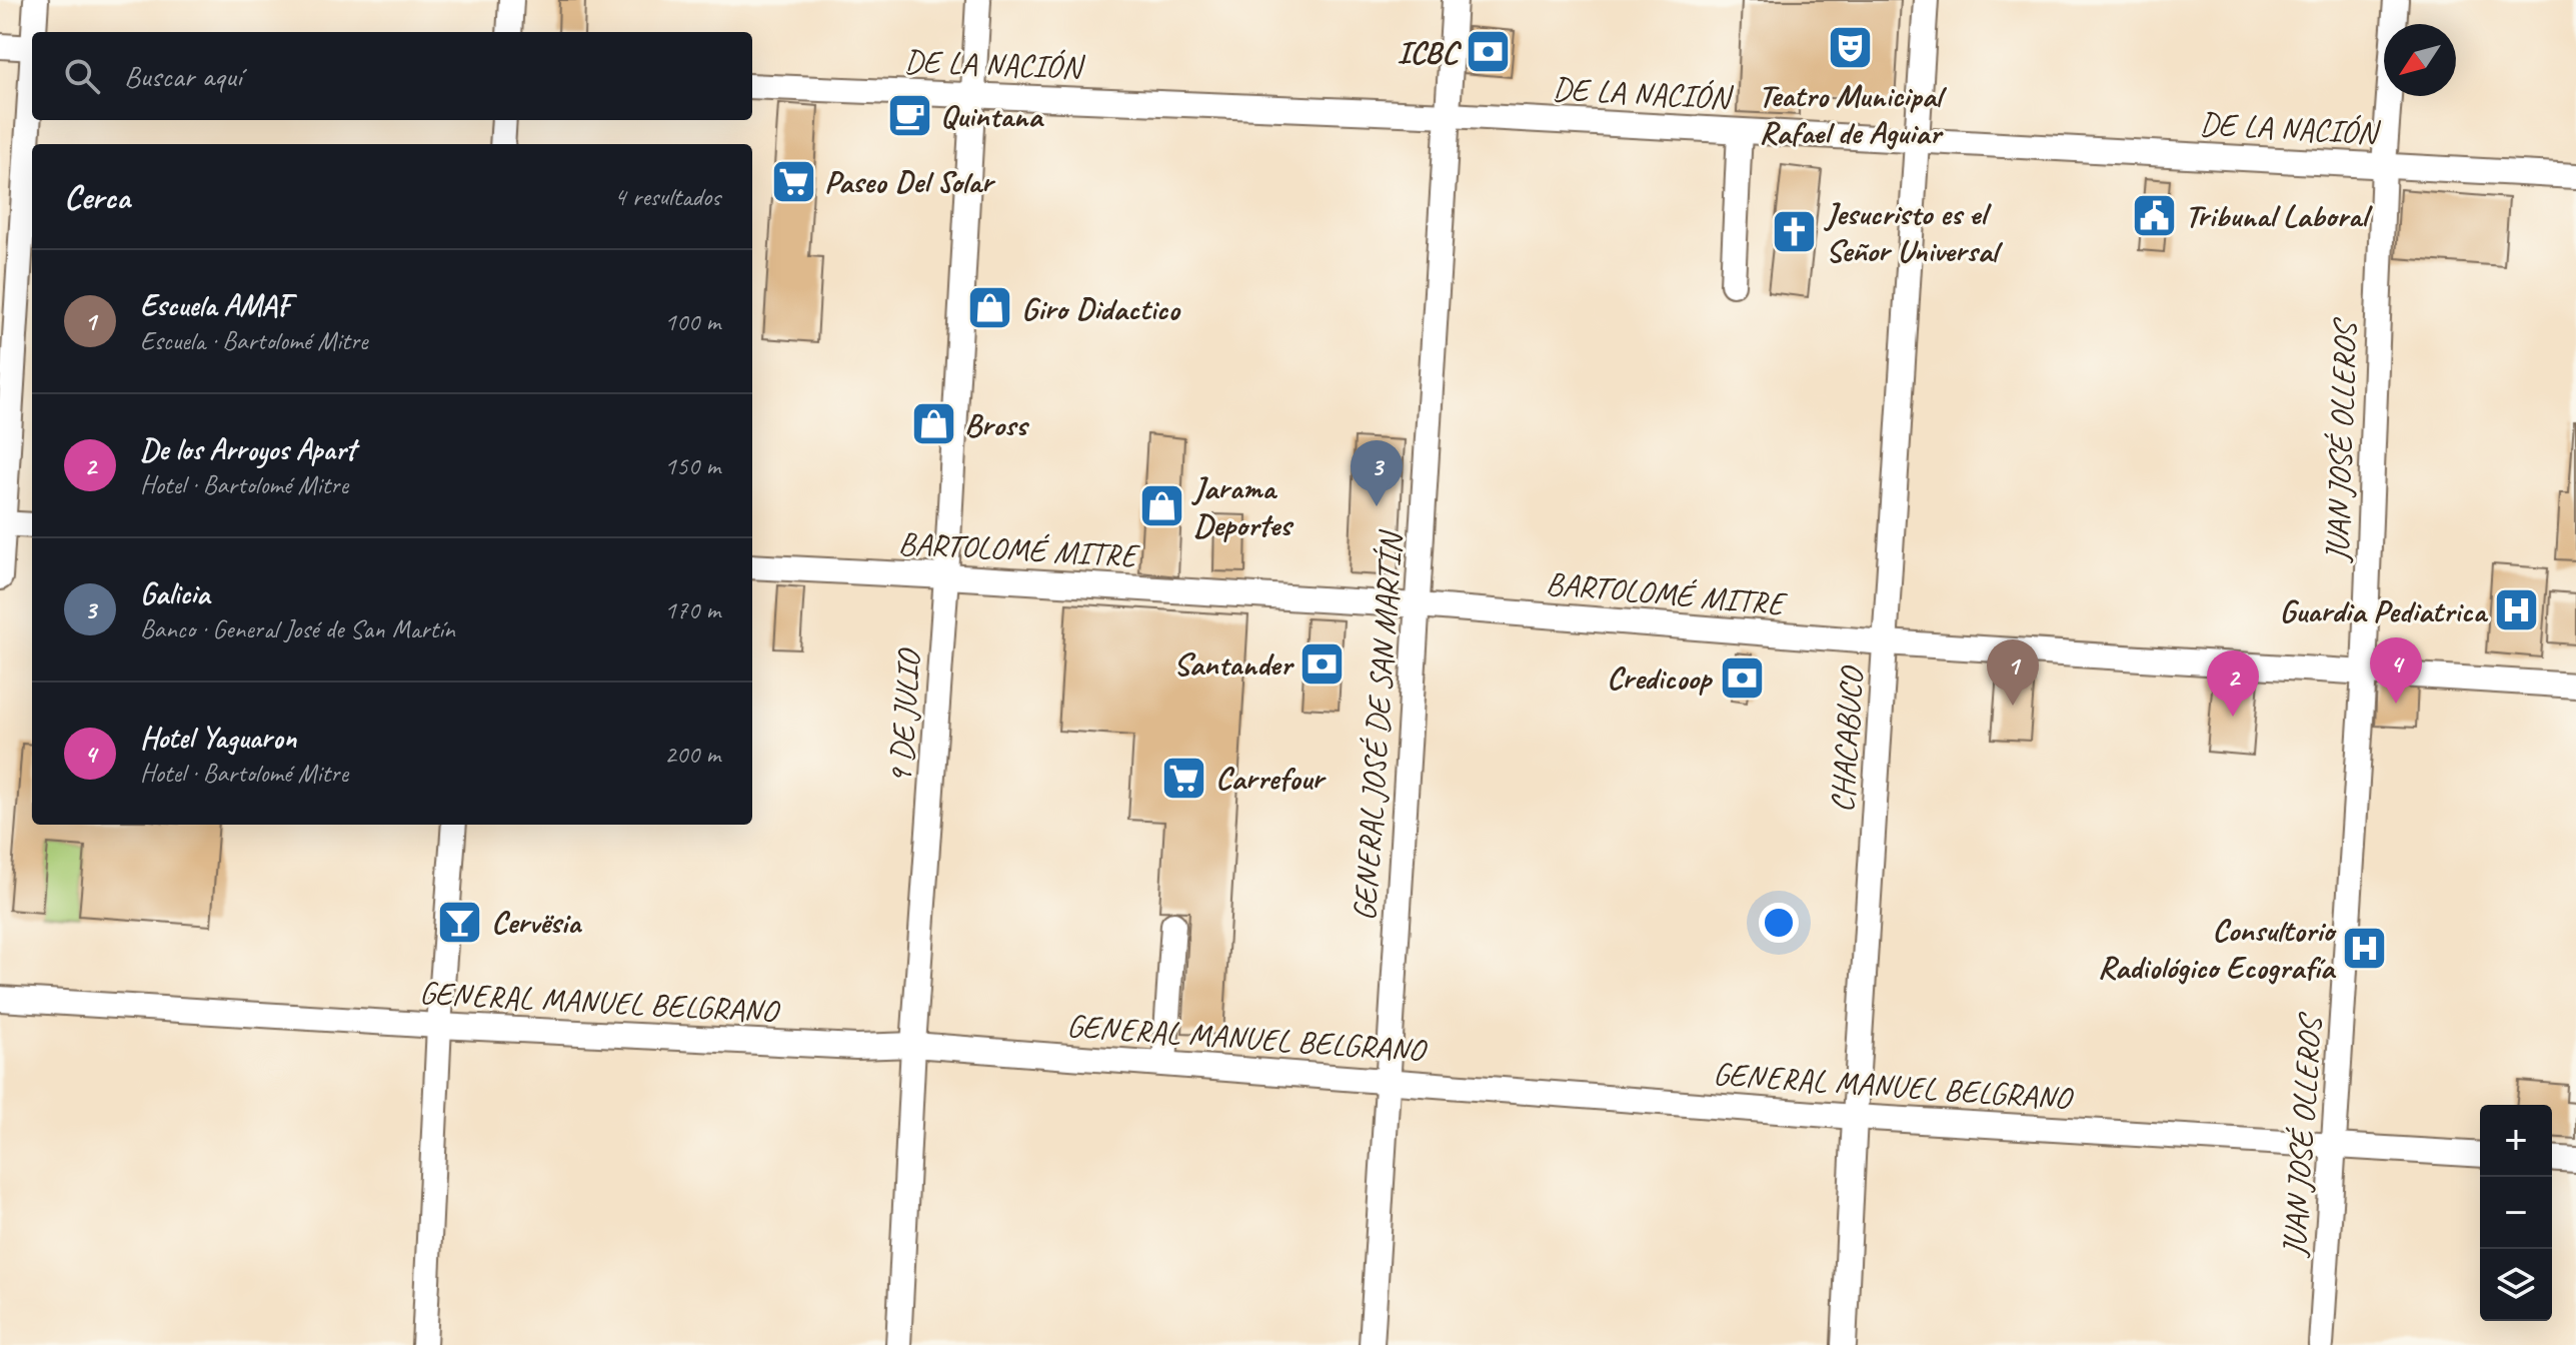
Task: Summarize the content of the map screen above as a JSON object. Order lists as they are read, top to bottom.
{
  "streets": {
    "street": [
      "DE LA NACIÓN",
      "JUAN JOSÉ OLLEROS",
      "BARTOLOMÉ MITRE",
      "9 DE JULIO",
      "GENERAL JOSÉ DE SAN MARTÍN",
      "CHACABUCO",
      "GENERAL MANUEL BELGRANO"
    ]
  },
  "crossings": [
    ["DE LA NACIÓN", "JUAN JOSÉ OLLEROS"],
    ["DE LA NACIÓN", "9 DE JULIO"],
    ["DE LA NACIÓN", "GENERAL JOSÉ DE SAN MARTÍN"],
    ["DE LA NACIÓN", "CHACABUCO"],
    ["JUAN JOSÉ OLLEROS", "BARTOLOMÉ MITRE"],
    ["JUAN JOSÉ OLLEROS", "GENERAL MANUEL BELGRANO"],
    ["BARTOLOMÉ MITRE", "9 DE JULIO"],
    ["BARTOLOMÉ MITRE", "GENERAL JOSÉ DE SAN MARTÍN"],
    ["BARTOLOMÉ MITRE", "CHACABUCO"],
    ["9 DE JULIO", "GENERAL MANUEL BELGRANO"],
    ["GENERAL JOSÉ DE SAN MARTÍN", "GENERAL MANUEL BELGRANO"],
    ["CHACABUCO", "GENERAL MANUEL BELGRANO"]
  ],
  "places": {
    "theatre": ["Teatro Municipal Rafael de Aguiar"],
    "bank": ["ICBC", "Santander", "Credicoop"],
    "cafe": ["Quintana"],
    "supermarket": ["Paseo Del Solar", "Carrefour"],
    "public building": ["Tribunal Laboral"],
    "church": ["Jesucristo es el Señor Universal"],
    "shop": ["Giro Didactico", "Bross", "Jarama Deportes"],
    "hospital": ["Guardia Pediatrica", "Consultorio Radiológico Ecografía"],
    "bar": ["Cervësia"]
  },
  "north": "bottom left",
  "page": {
    "search": "Buscar aquí",
    "heading": ["Cerca", "4 resultados"],
    "list": [
      {
        "mark": "1",
        "name": "Escuela AMAF",
        "note": "Escuela · Bartolomé Mitre",
        "value": "100 m"
      },
      {
        "mark": "2",
        "name": "De los Arroyos Apart",
        "note": "Hotel · Bartolomé Mitre",
        "value": "150 m"
      },
      {
        "mark": "3",
        "name": "Galicia",
        "note": "Banco · General José de San Martín",
        "value": "170 m"
      },
      {
        "mark": "4",
        "name": "Hotel Yaguaron",
        "note": "Hotel · Bartolomé Mitre",
        "value": "200 m"
      }
    ],
    "pins": [
      "3",
      "4",
      "1",
      "2"
    ],
    "map_buttons": ["+", "−"]
  }
}
